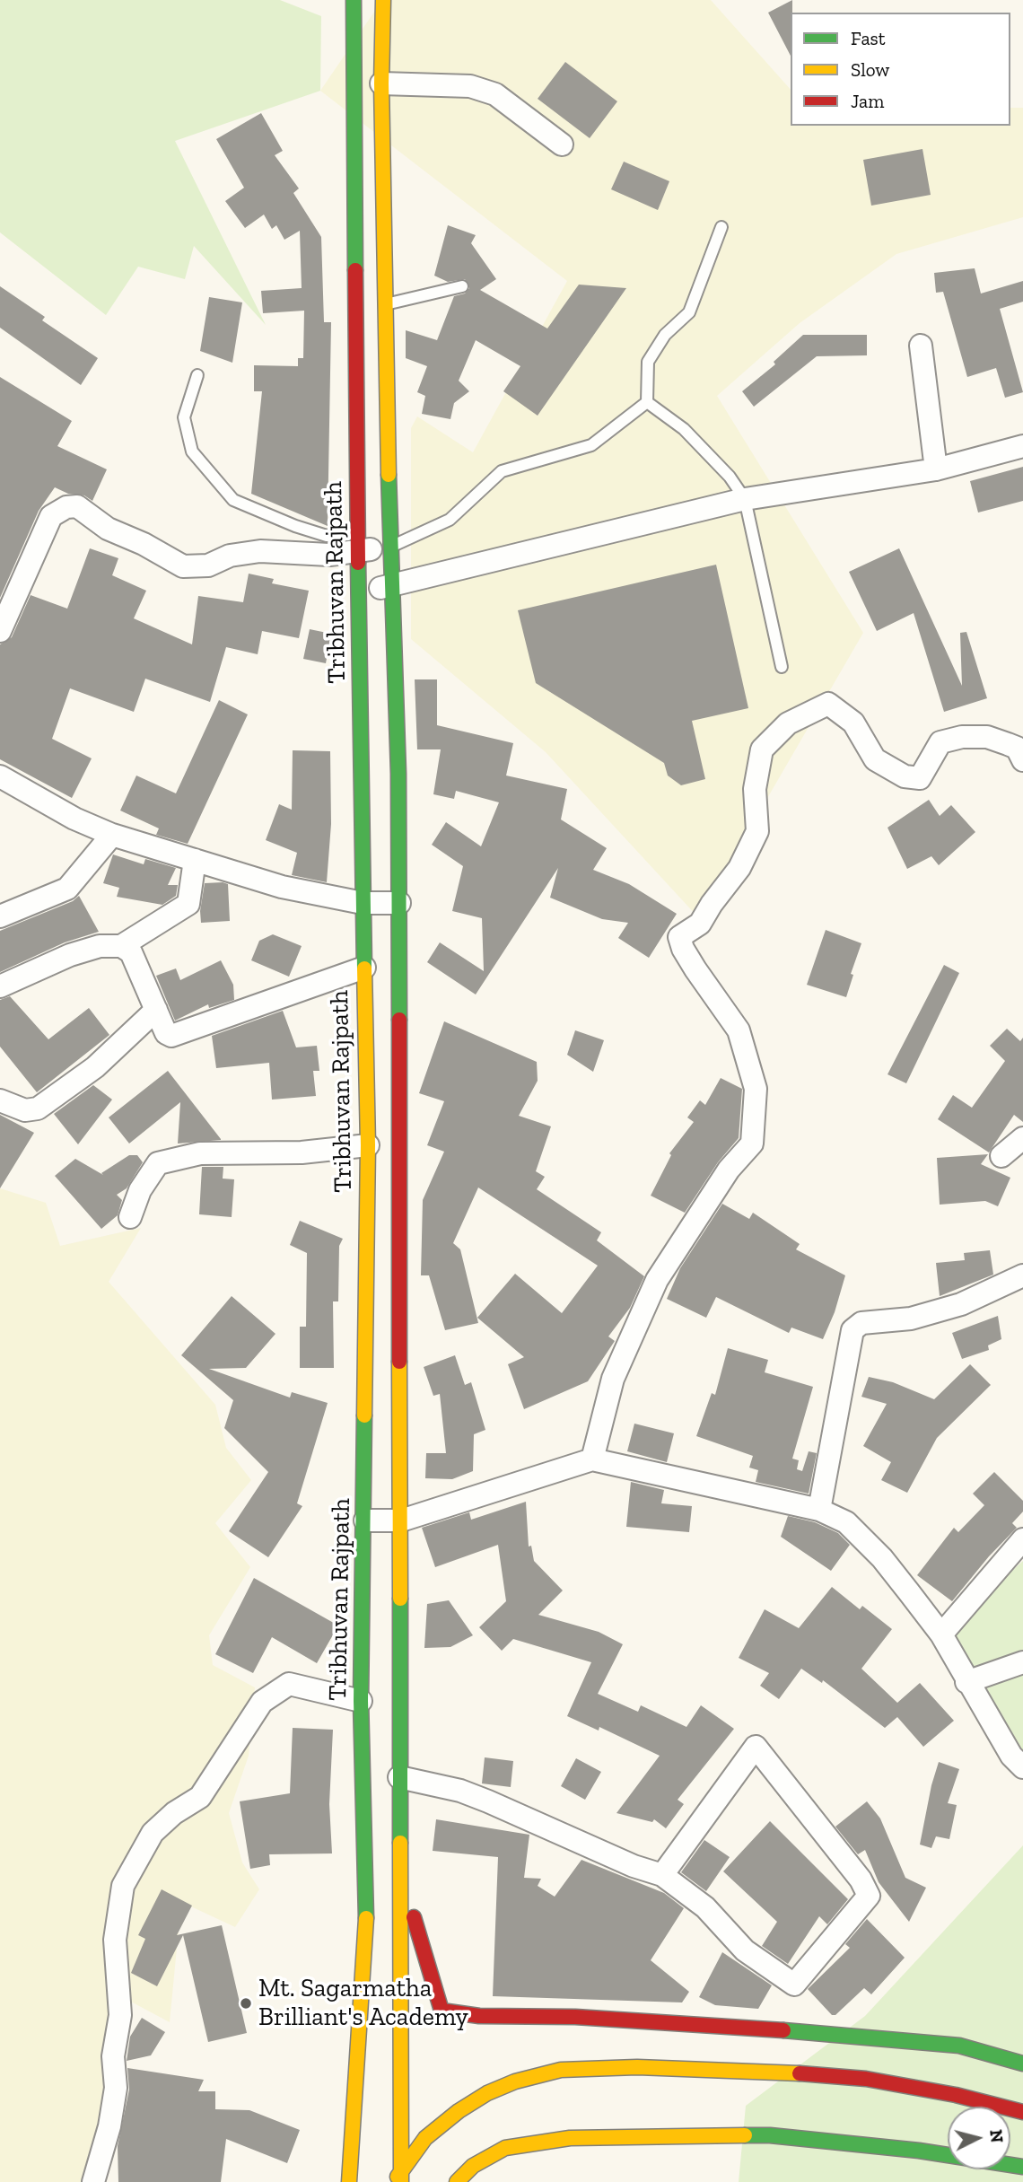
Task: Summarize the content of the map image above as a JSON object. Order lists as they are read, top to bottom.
{
  "streets": {
    "highway": ["Tribhuvan Rajpath"]
  },
  "places": ["Mt. Sagarmatha Brilliant's Academy"],
  "legend": ["Fast", "Slow", "Jam"],
  "north": "right"
}
